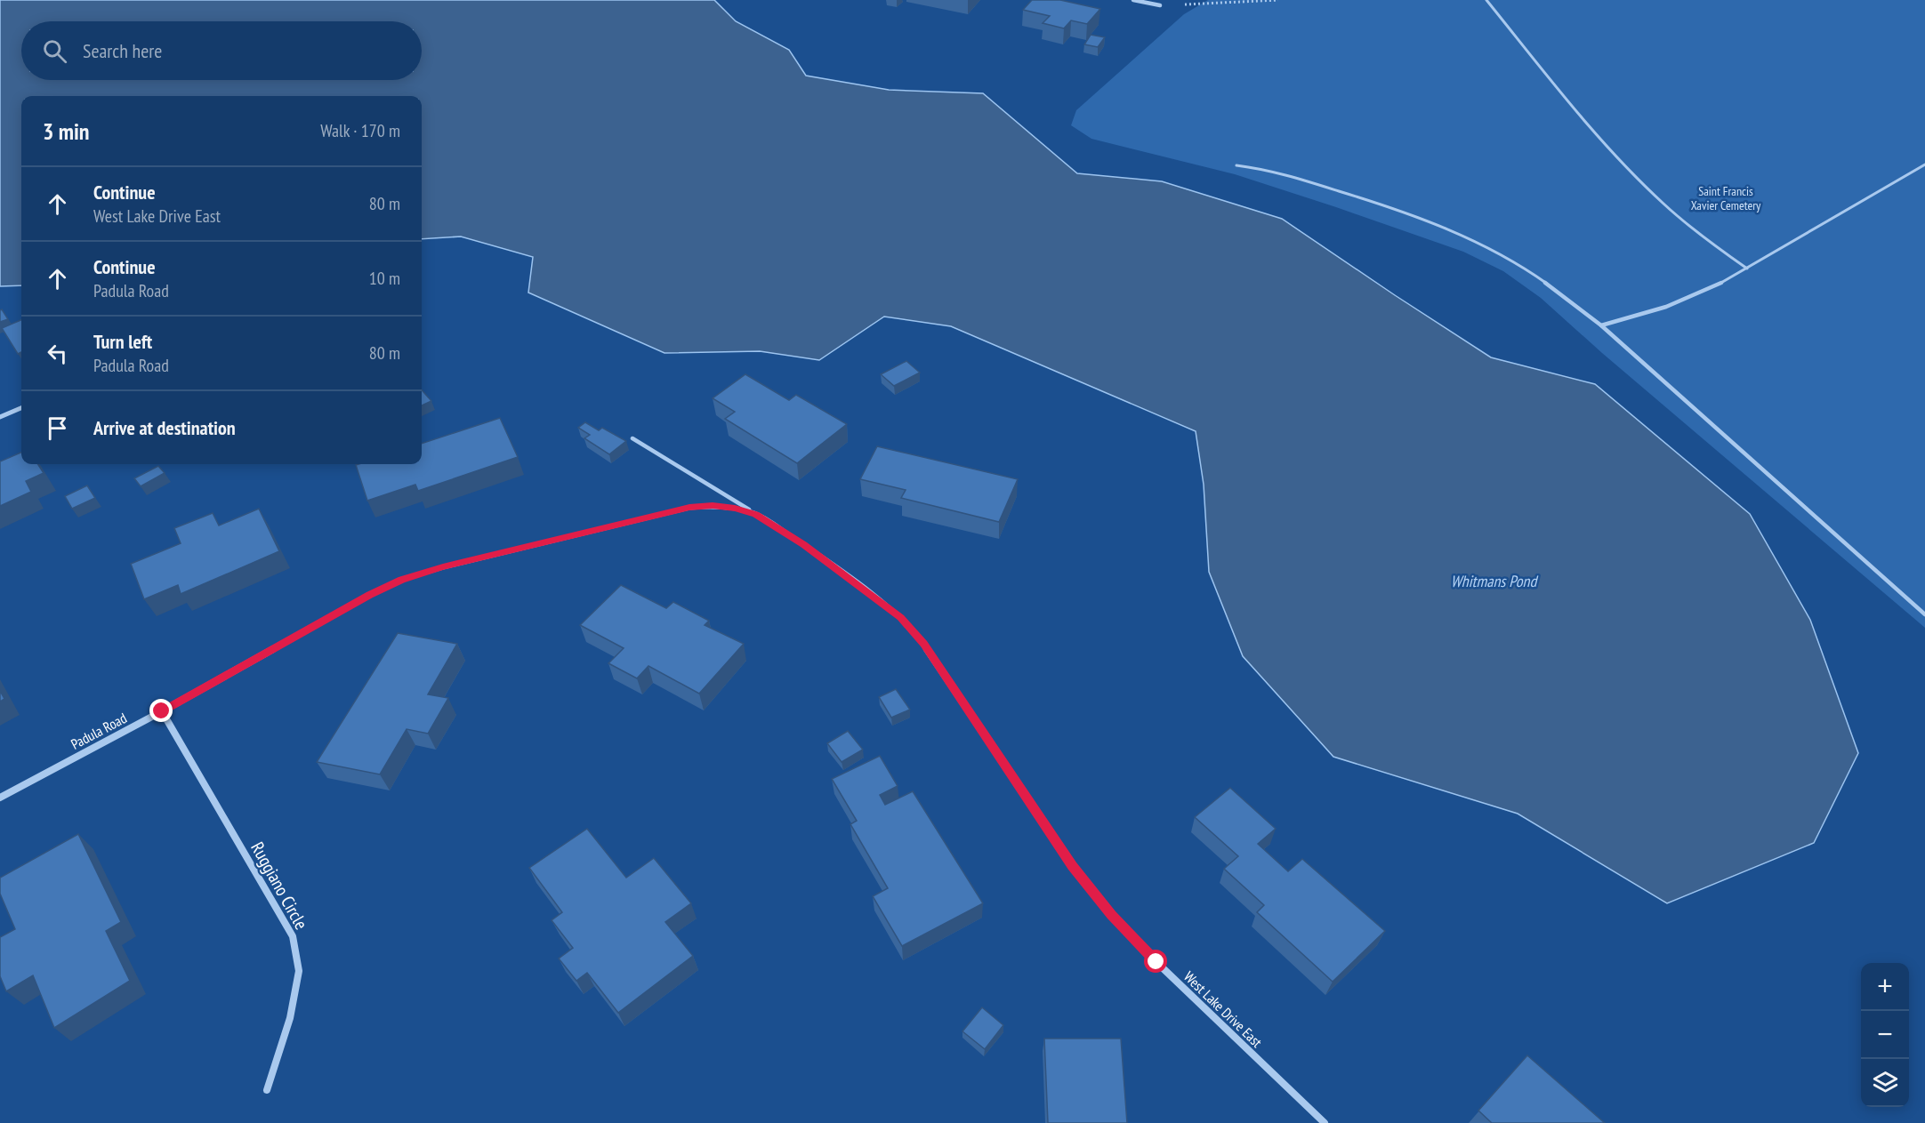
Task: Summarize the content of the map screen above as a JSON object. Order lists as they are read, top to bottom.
{
  "streets": {
    "street": ["Padula Road", "Ruggiano Circle", "West Lake Drive East"]
  },
  "crossings": [
    ["Padula Road", "Ruggiano Circle"],
    ["Padula Road", "West Lake Drive East"]
  ],
  "water": ["Whitmans Pond"],
  "parks": ["Saint Francis Xavier Cemetery"],
  "page": {
    "search": "Search here",
    "heading": ["3 min", "Walk · 170 m"],
    "list": [
      ["Continue", "West Lake Drive East", "80 m"],
      ["Continue", "Padula Road", "10 m"],
      ["Turn left", "Padula Road", "80 m"],
      "Arrive at destination"
    ],
    "map_buttons": ["+", "−"]
  }
}
